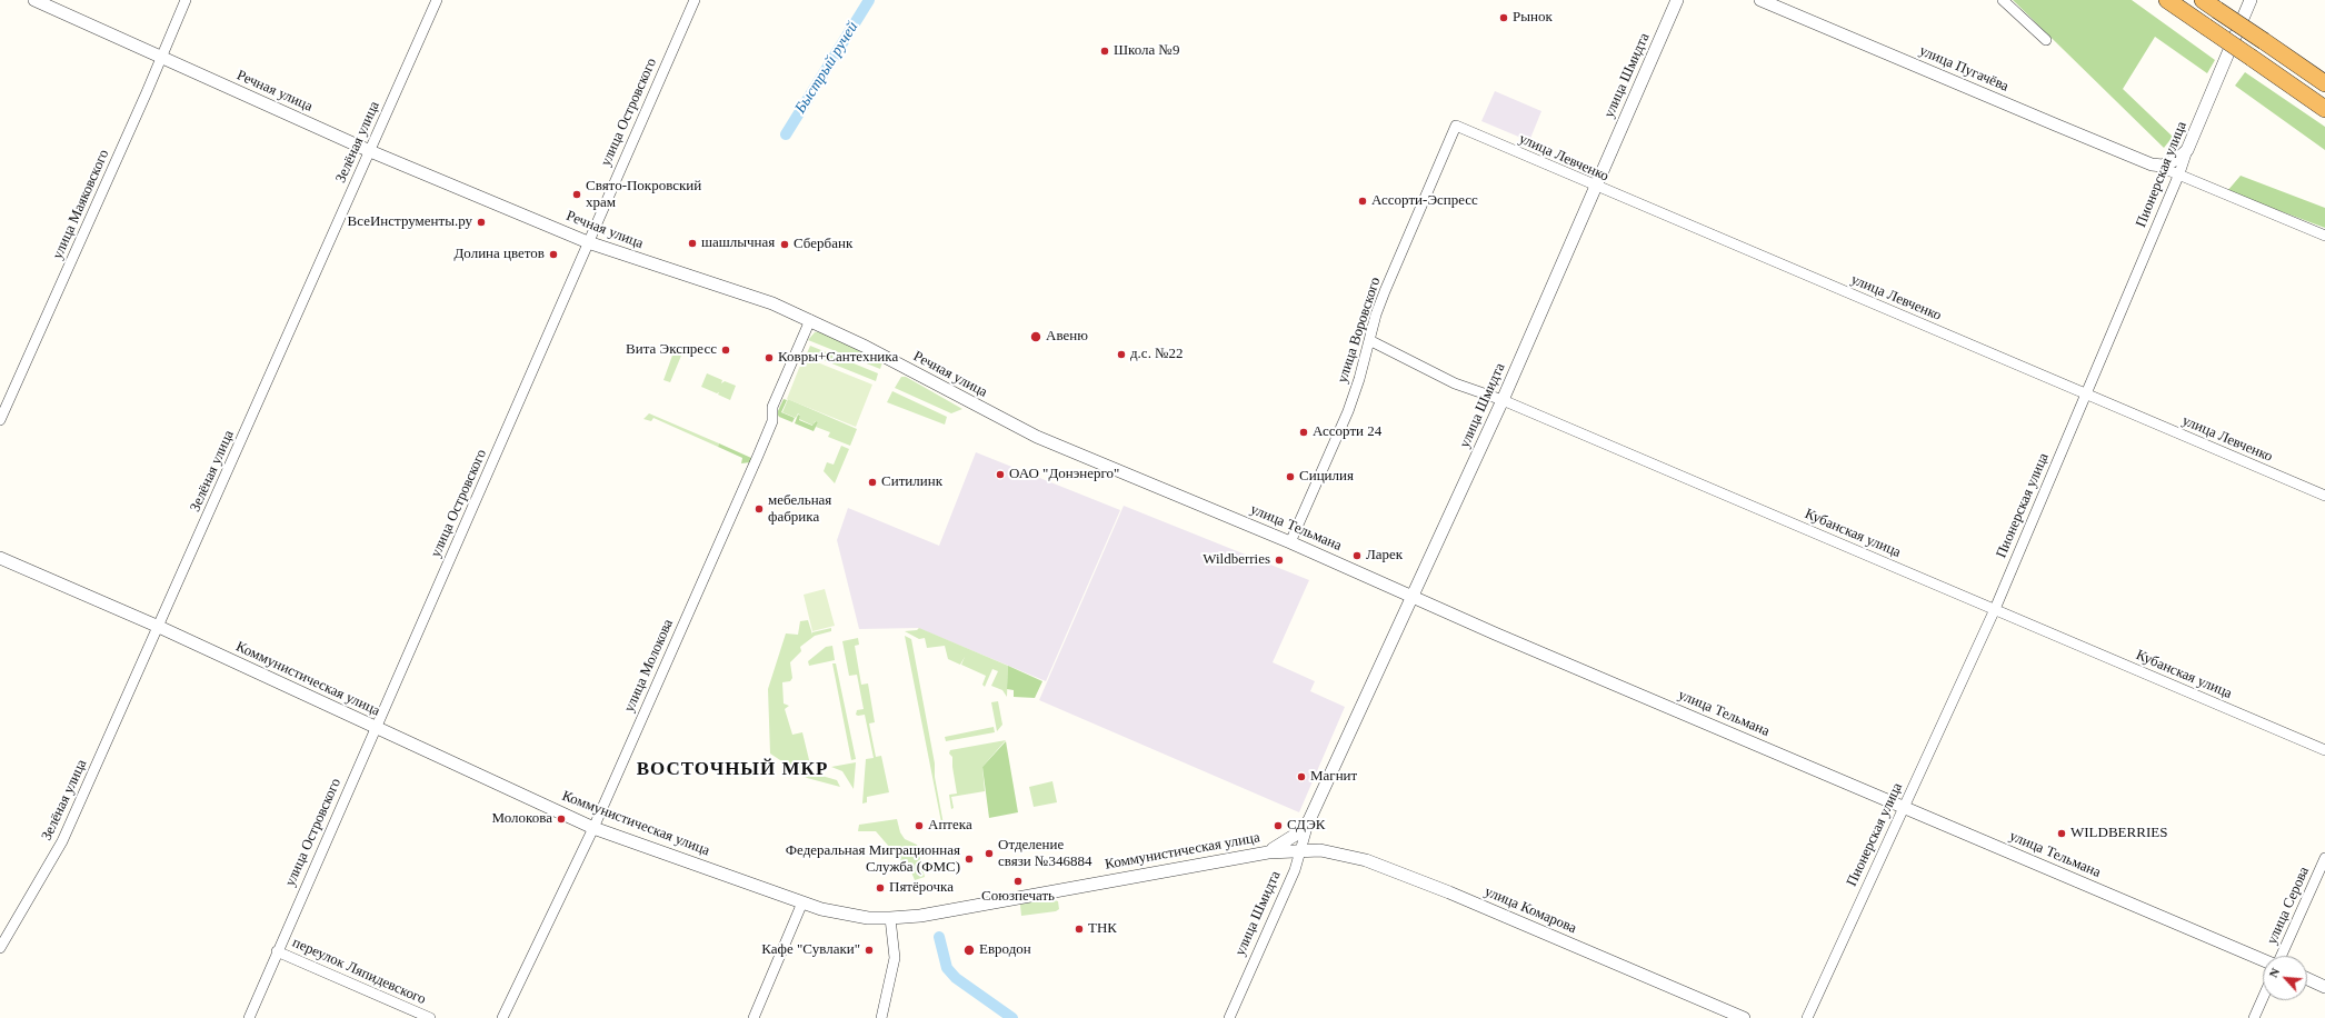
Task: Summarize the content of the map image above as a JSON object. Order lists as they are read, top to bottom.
{
  "streets": {
    "street": [
      "улица Пугачёва",
      "улица Шмидта",
      "Речная улица",
      "улица Островского",
      "Зелёная улица",
      "улица Левченко",
      "Пионерская улица",
      "улица Маяковского",
      "улица Воровского",
      "улица Тельмана",
      "Кубанская улица",
      "улица Молокова",
      "Коммунистическая улица",
      "улица Серова",
      "улица Комарова",
      "переулок Ляпидевского"
    ]
  },
  "crossings": [
    ["улица Пугачёва", "Пионерская улица"],
    ["улица Шмидта", "улица Левченко"],
    ["улица Шмидта", "улица Тельмана"],
    ["улица Шмидта", "Кубанская улица"],
    ["улица Шмидта", "Коммунистическая улица"],
    ["улица Шмидта", "улица Комарова"],
    ["Речная улица", "улица Островского"],
    ["Речная улица", "Зелёная улица"],
    ["Речная улица", "улица Маяковского"],
    ["Речная улица", "улица Тельмана"],
    ["Речная улица", "улица Молокова"],
    ["улица Островского", "Коммунистическая улица"],
    ["улица Островского", "переулок Ляпидевского"],
    ["Зелёная улица", "Коммунистическая улица"],
    ["улица Левченко", "Пионерская улица"],
    ["улица Левченко", "улица Воровского"],
    ["Пионерская улица", "улица Тельмана"],
    ["Пионерская улица", "Кубанская улица"],
    ["улица Воровского", "улица Тельмана"],
    ["улица Воровского", "Кубанская улица"],
    ["улица Молокова", "Коммунистическая улица"],
    ["Коммунистическая улица", "улица Комарова"]
  ],
  "districts": ["ВОСТОЧНЫЙ МКР"],
  "water": ["Быстрый ручей"],
  "places": [
    "Рынок",
    "Школа №9",
    "Свято-Покровский храм",
    "Ассорти-Эспресс",
    "ВсеИнструменты.ру",
    "шашлычная",
    "Сбербанк",
    "Долина цветов",
    "Авеню",
    "Вита Экспресс",
    "д.с. №22",
    "Ковры+Сантехника",
    "Ассорти 24",
    "ОАО \"Донэнерго\"",
    "Сицилия",
    "Ситилинк",
    "мебельная фабрика",
    "Ларек",
    "Wildberries",
    "Магнит",
    "Молокова",
    "Аптека",
    "СДЭК",
    "WILDBERRIES",
    "Отделение связи №346884",
    "Федеральная Миграционная Служба (ФМС)",
    "Союзпечать",
    "Пятёрочка",
    "ТНК",
    "Кафе \"Сувлаки\"",
    "Евродон"
  ],
  "north": "top left"
}
